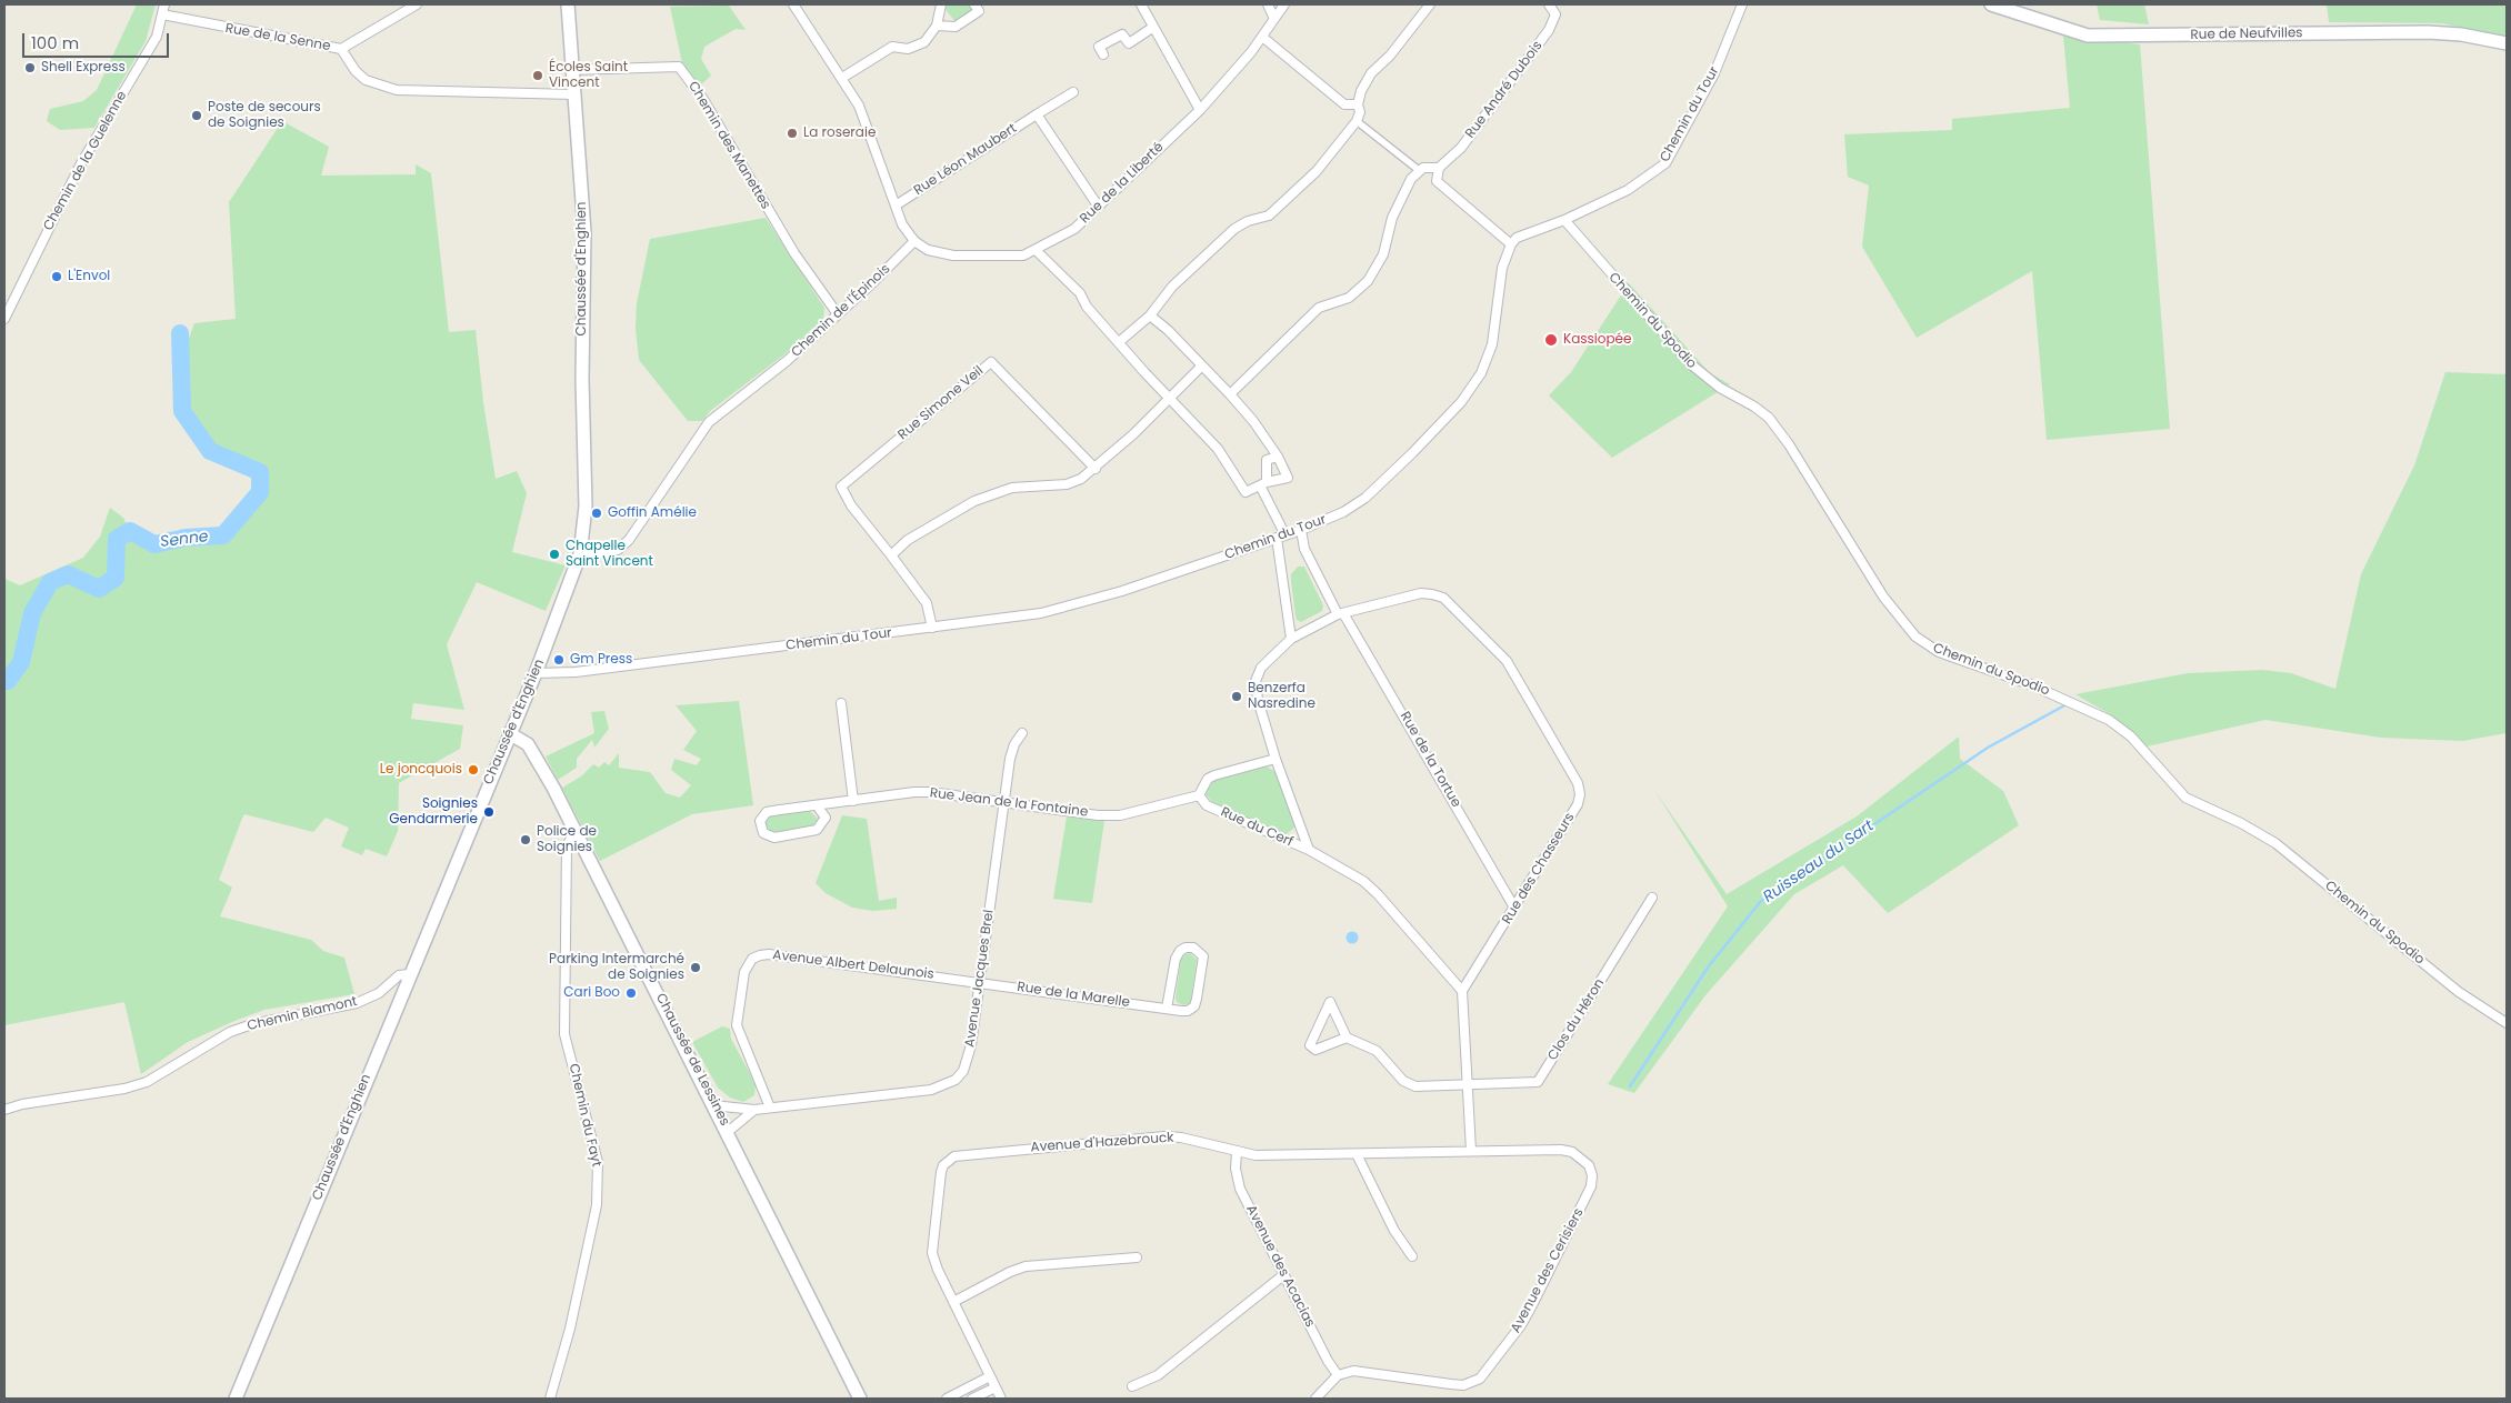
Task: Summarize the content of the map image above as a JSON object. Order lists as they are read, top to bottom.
{
  "streets": {
    "main road": ["Rue de Neufvilles", "Chaussée d'Enghien", "Chaussée de Lessines"],
    "street": [
      "Rue de la Senne",
      "Rue André Dubois",
      "Chemin du Tour",
      "Chemin des Manettes",
      "Rue Léon Maubert",
      "Chemin de la Guelenne",
      "Rue de la Liberté",
      "Chemin de l'Épinois",
      "Chemin du Spodio",
      "Rue Simone Veil",
      "Rue de la Tortue",
      "Rue Jean de la Fontaine",
      "Rue du Cerf",
      "Rue des Chasseurs",
      "Avenue Albert Delaunois",
      "Avenue Jacques Brel",
      "Rue de la Marelle",
      "Chemin Biamont",
      "Clos du Héron",
      "Chemin du Fayt",
      "Avenue d'Hazebrouck",
      "Avenue des Acacias",
      "Avenue des Cerisiers"
    ]
  },
  "crossings": [
    ["Rue de la Senne", "Chemin de la Guelenne"],
    ["Chemin du Tour", "Chaussée d'Enghien"],
    ["Chemin du Tour", "Chemin du Spodio"],
    ["Chemin du Tour", "Rue de la Tortue"],
    ["Chemin des Manettes", "Chaussée d'Enghien"],
    ["Chemin des Manettes", "Chemin de l'Épinois"],
    ["Rue de la Liberté", "Chemin de l'Épinois"],
    ["Chaussée d'Enghien", "Chemin de l'Épinois"],
    ["Chaussée d'Enghien", "Chemin Biamont"],
    ["Chaussée d'Enghien", "Chaussée de Lessines"],
    ["Rue de la Tortue", "Rue des Chasseurs"],
    ["Rue Jean de la Fontaine", "Rue du Cerf"],
    ["Rue Jean de la Fontaine", "Avenue Jacques Brel"],
    ["Rue du Cerf", "Rue des Chasseurs"],
    ["Avenue Albert Delaunois", "Avenue Jacques Brel"],
    ["Avenue Albert Delaunois", "Rue de la Marelle"],
    ["Avenue Jacques Brel", "Rue de la Marelle"],
    ["Avenue Jacques Brel", "Chaussée de Lessines"],
    ["Chaussée de Lessines", "Chemin du Fayt"],
    ["Avenue d'Hazebrouck", "Avenue des Acacias"],
    ["Avenue d'Hazebrouck", "Avenue des Cerisiers"],
    ["Avenue des Acacias", "Avenue des Cerisiers"]
  ],
  "water": ["Senne", "Ruisseau du Sart"],
  "places": [
    "Shell Express",
    "Écoles Saint Vincent",
    "Poste de secours de Soignies",
    "La roseraie",
    "L'Envol",
    "Kassiopée",
    "Goffin Amélie",
    "Chapelle Saint Vincent",
    "Gm Press",
    "Benzerfa Nasredine",
    "Le joncquois",
    "Soignies Gendarmerie",
    "Police de Soignies",
    "Parking Intermarché de Soignies",
    "Cari Boo"
  ],
  "scale_bar": "100 m"
}
